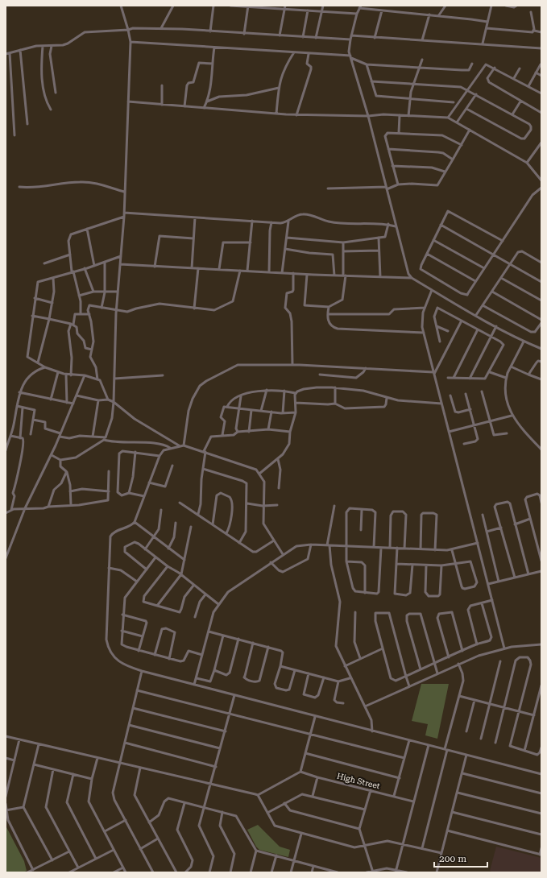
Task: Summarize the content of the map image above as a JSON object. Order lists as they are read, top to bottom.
{
  "streets": {
    "street": ["High Street"]
  },
  "scale_bar": "200 m"
}
